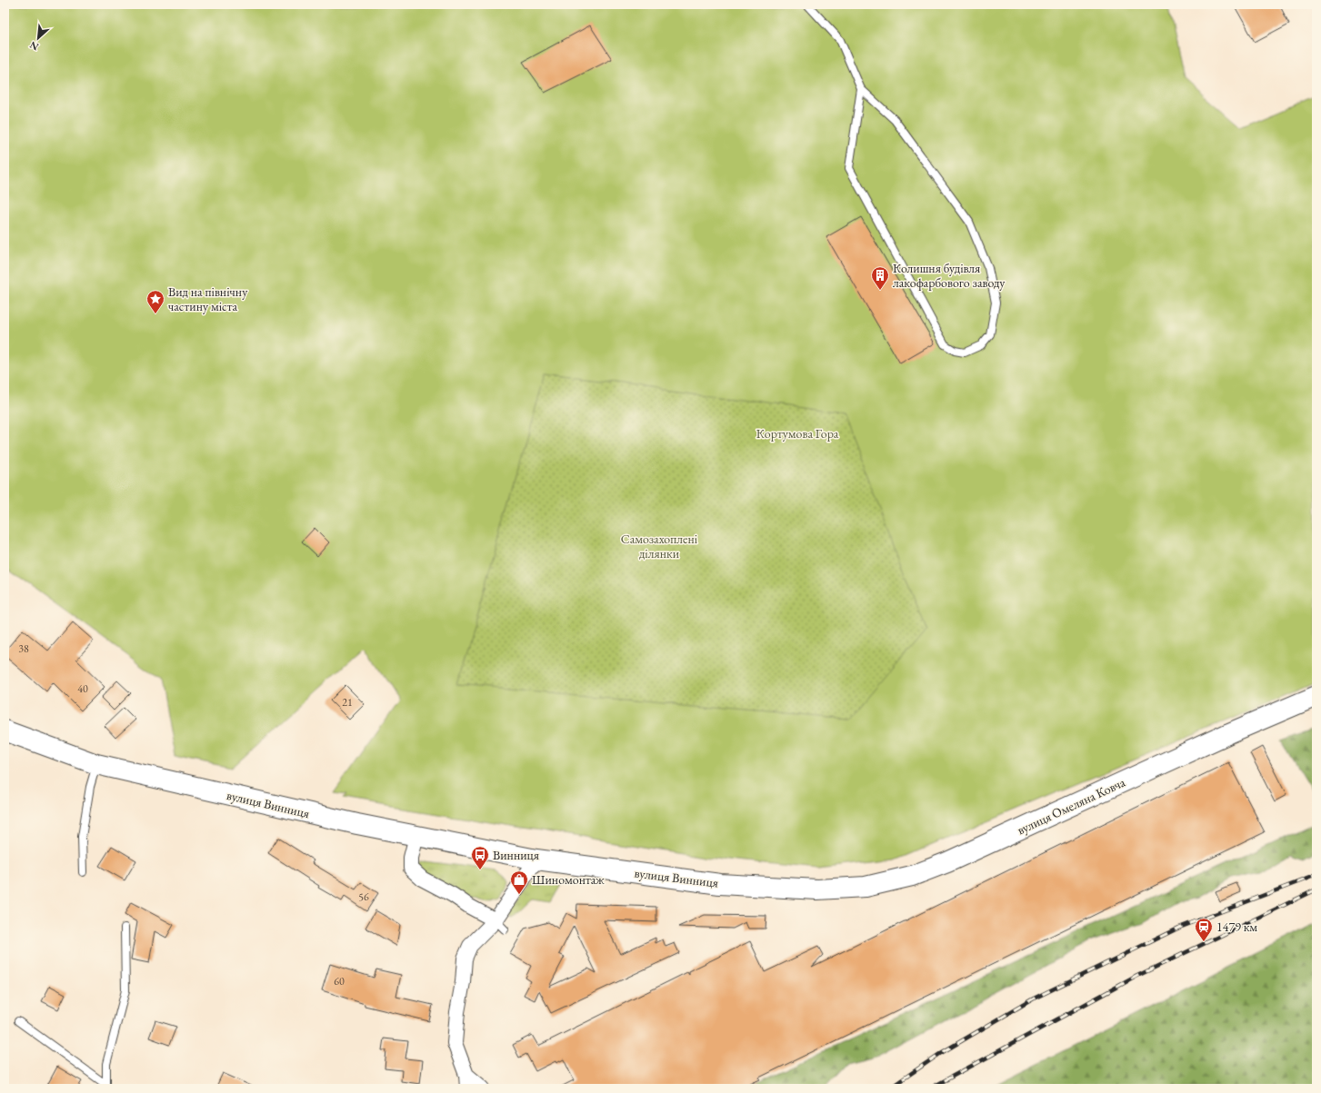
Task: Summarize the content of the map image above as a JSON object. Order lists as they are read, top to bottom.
{
  "streets": {
    "main road": ["вулиця Винниця", "вулиця Омеляна Ковча"]
  },
  "crossings": [
    ["вулиця Винниця", "вулиця Омеляна Ковча"]
  ],
  "parks": ["Кортумова Гора", "Самозахоплені ділянки"],
  "places": {
    "building": ["Колишня будівля лакофарбового заводу"],
    "place": ["Вид на північну частину міста"],
    "bus stop": ["Винниця"],
    "shop": ["Шиномонтаж"],
    "station": ["1479 км"]
  },
  "house_numbers": [
    "38",
    "40",
    "21",
    "56",
    "60"
  ],
  "north": "bottom left"
}
